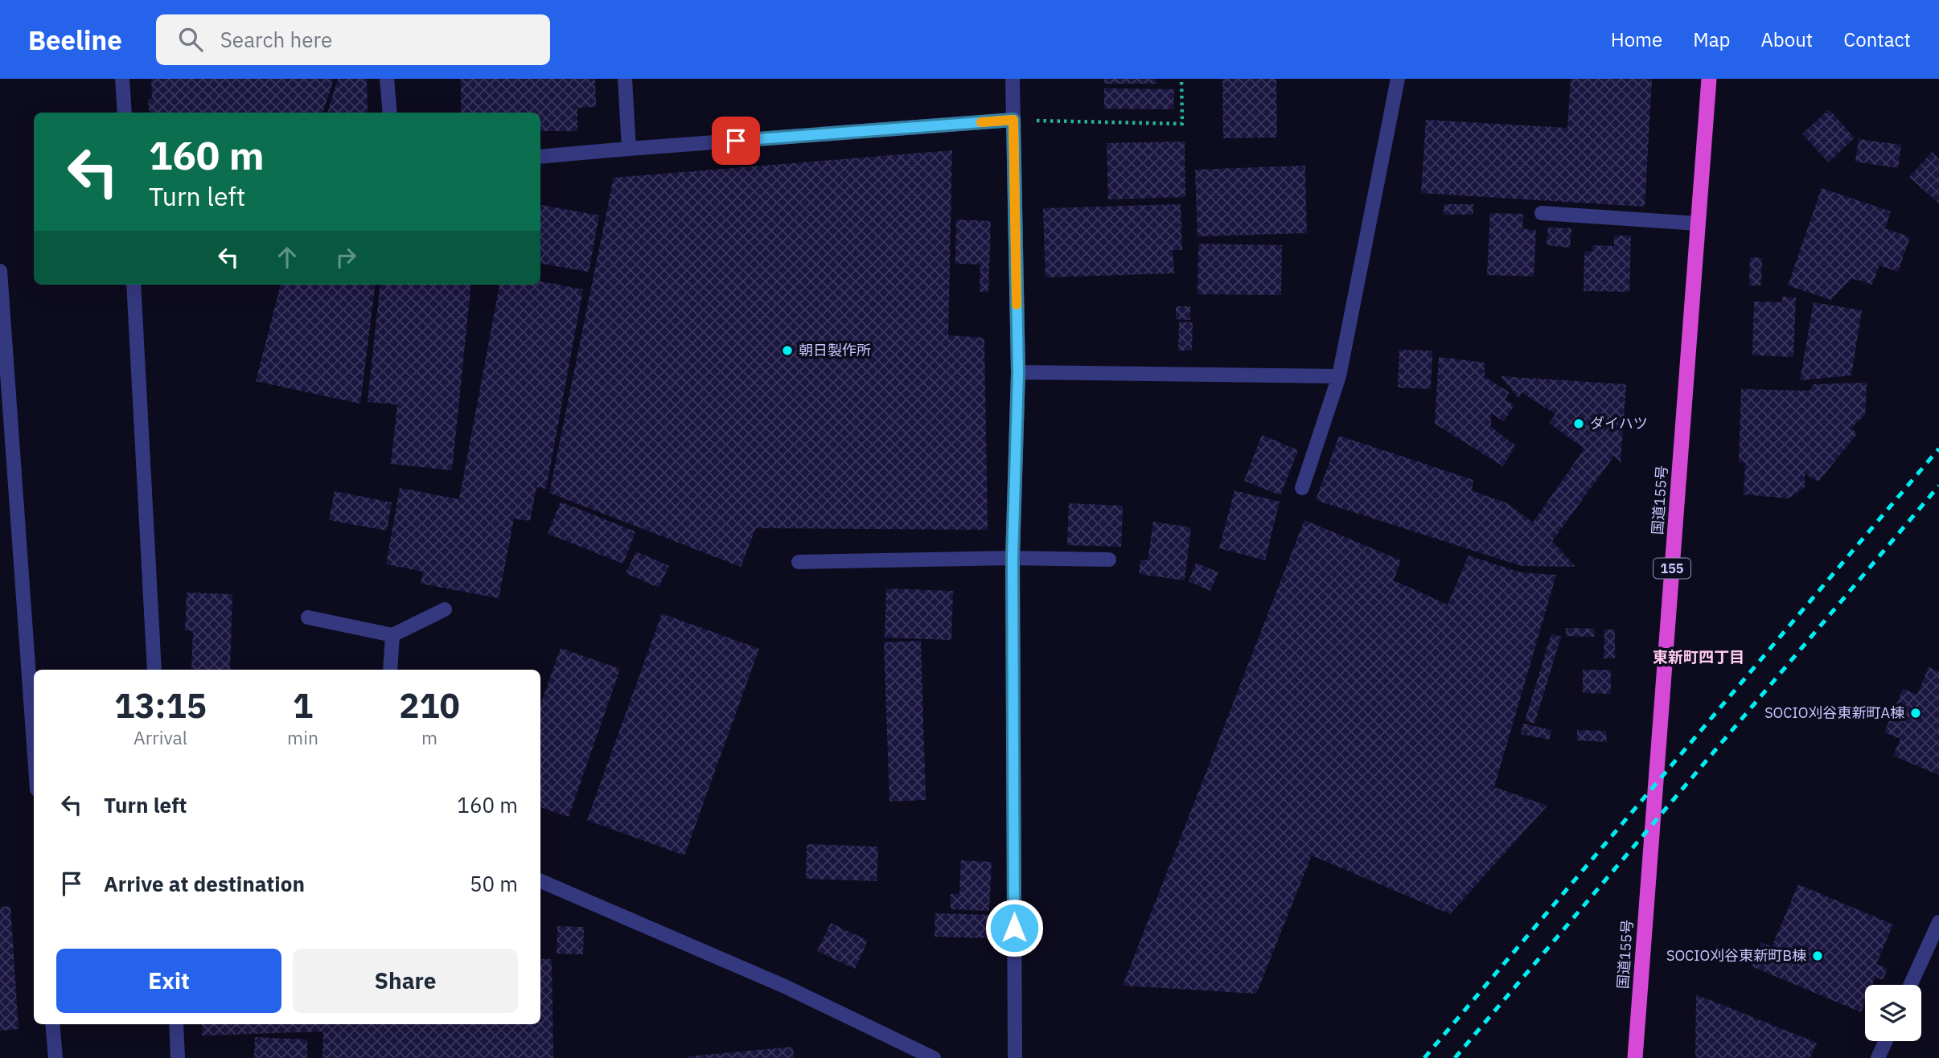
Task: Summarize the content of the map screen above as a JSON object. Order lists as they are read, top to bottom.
{
  "streets": {
    "highway": ["国道155号", "155"]
  },
  "districts": ["東新町四丁目"],
  "places": [
    "朝日製作所",
    "ダイハツ",
    "SOCIO刈谷東新町A棟",
    "SOCIO刈谷東新町B棟"
  ],
  "page": {
    "header": "Beeline",
    "search": "Search here",
    "nav": [
      "Home",
      "Map",
      "About",
      "Contact"
    ],
    "turn": ["160 m", "Turn left"],
    "eta": [
      "13:15",
      "Arrival",
      "1",
      "min",
      "210",
      "m"
    ],
    "list": [
      {
        "name": "Turn left",
        "value": "160 m"
      },
      {
        "name": "Arrive at destination",
        "value": "50 m"
      }
    ],
    "buttons": ["Exit", "Share"]
  }
}
